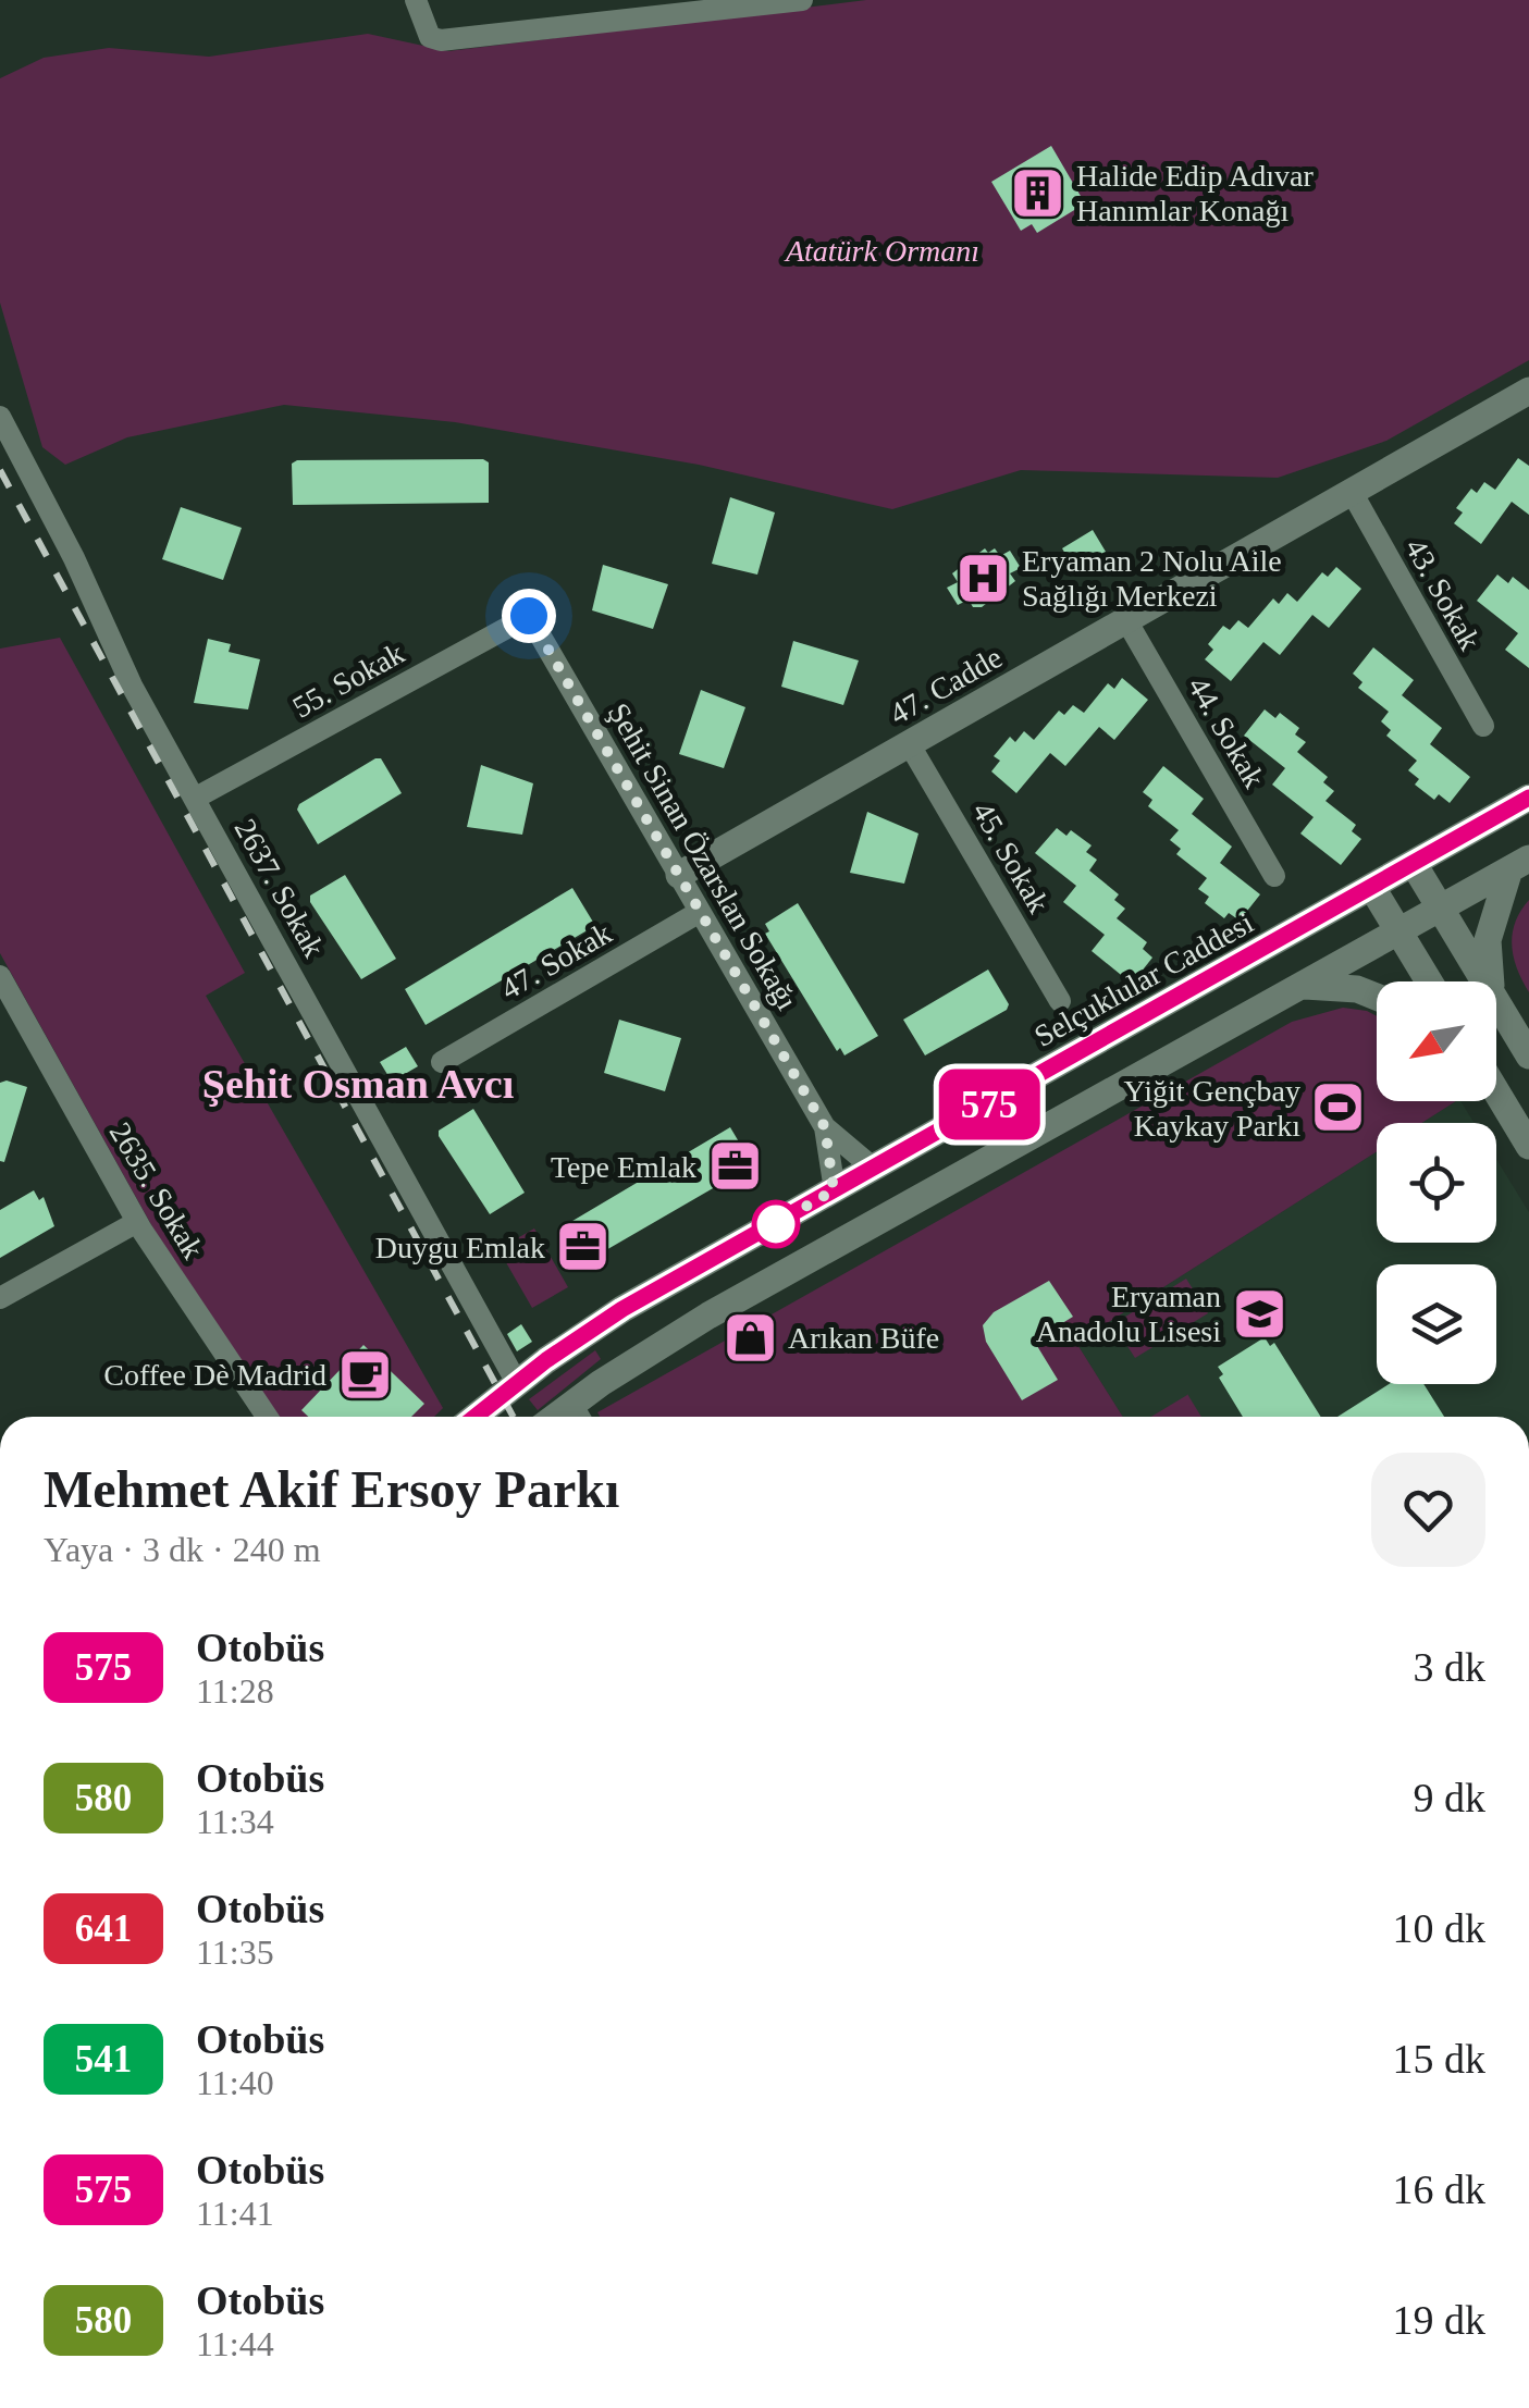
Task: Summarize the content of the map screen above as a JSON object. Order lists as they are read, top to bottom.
{
  "streets": {
    "main road": ["47. Cadde", "Selçuklular Caddesi"],
    "street": [
      "43. Sokak",
      "55. Sokak",
      "44. Sokak",
      "Şehit Sinan Özarslan Sokağı",
      "45. Sokak",
      "2637. Sokak",
      "47. Sokak",
      "2635. Sokak"
    ]
  },
  "crossings": [
    ["43. Sokak", "47. Cadde"],
    ["55. Sokak", "Şehit Sinan Özarslan Sokağı"],
    ["55. Sokak", "2637. Sokak"],
    ["47. Cadde", "44. Sokak"],
    ["47. Cadde", "Şehit Sinan Özarslan Sokağı"],
    ["47. Cadde", "45. Sokak"],
    ["Şehit Sinan Özarslan Sokağı", "47. Sokak"],
    ["2637. Sokak", "Selçuklular Caddesi"]
  ],
  "districts": ["Şehit Osman Avcı"],
  "parks": ["Atatürk Ormanı"],
  "places": {
    "building": ["Halide Edip Adıvar Hanımlar Konağı"],
    "hospital": ["Eryaman 2 Nolu Aile Sağlığı Merkezi"],
    "sports": ["Yiğit Gençbay Kaykay Parkı"],
    "office": ["Tepe Emlak", "Duygu Emlak"],
    "school or university": ["Eryaman Anadolu Lisesi"],
    "shop": ["Arıkan Büfe"],
    "cafe": ["Coffee Dè Madrid"]
  },
  "lines": ["bus line 575"],
  "north": "bottom left",
  "page": {
    "on_map": "575",
    "heading": ["Mehmet Akif Ersoy Parkı", "Yaya · 3 dk · 240 m"],
    "list": [
      {
        "mark": "575",
        "name": "Otobüs",
        "note": "11:28",
        "value": "3 dk"
      },
      {
        "mark": "580",
        "name": "Otobüs",
        "note": "11:34",
        "value": "9 dk"
      },
      {
        "mark": "641",
        "name": "Otobüs",
        "note": "11:35",
        "value": "10 dk"
      },
      {
        "mark": "541",
        "name": "Otobüs",
        "note": "11:40",
        "value": "15 dk"
      },
      {
        "mark": "575",
        "name": "Otobüs",
        "note": "11:41",
        "value": "16 dk"
      },
      {
        "mark": "580",
        "name": "Otobüs",
        "note": "11:44",
        "value": "19 dk"
      }
    ]
  }
}
